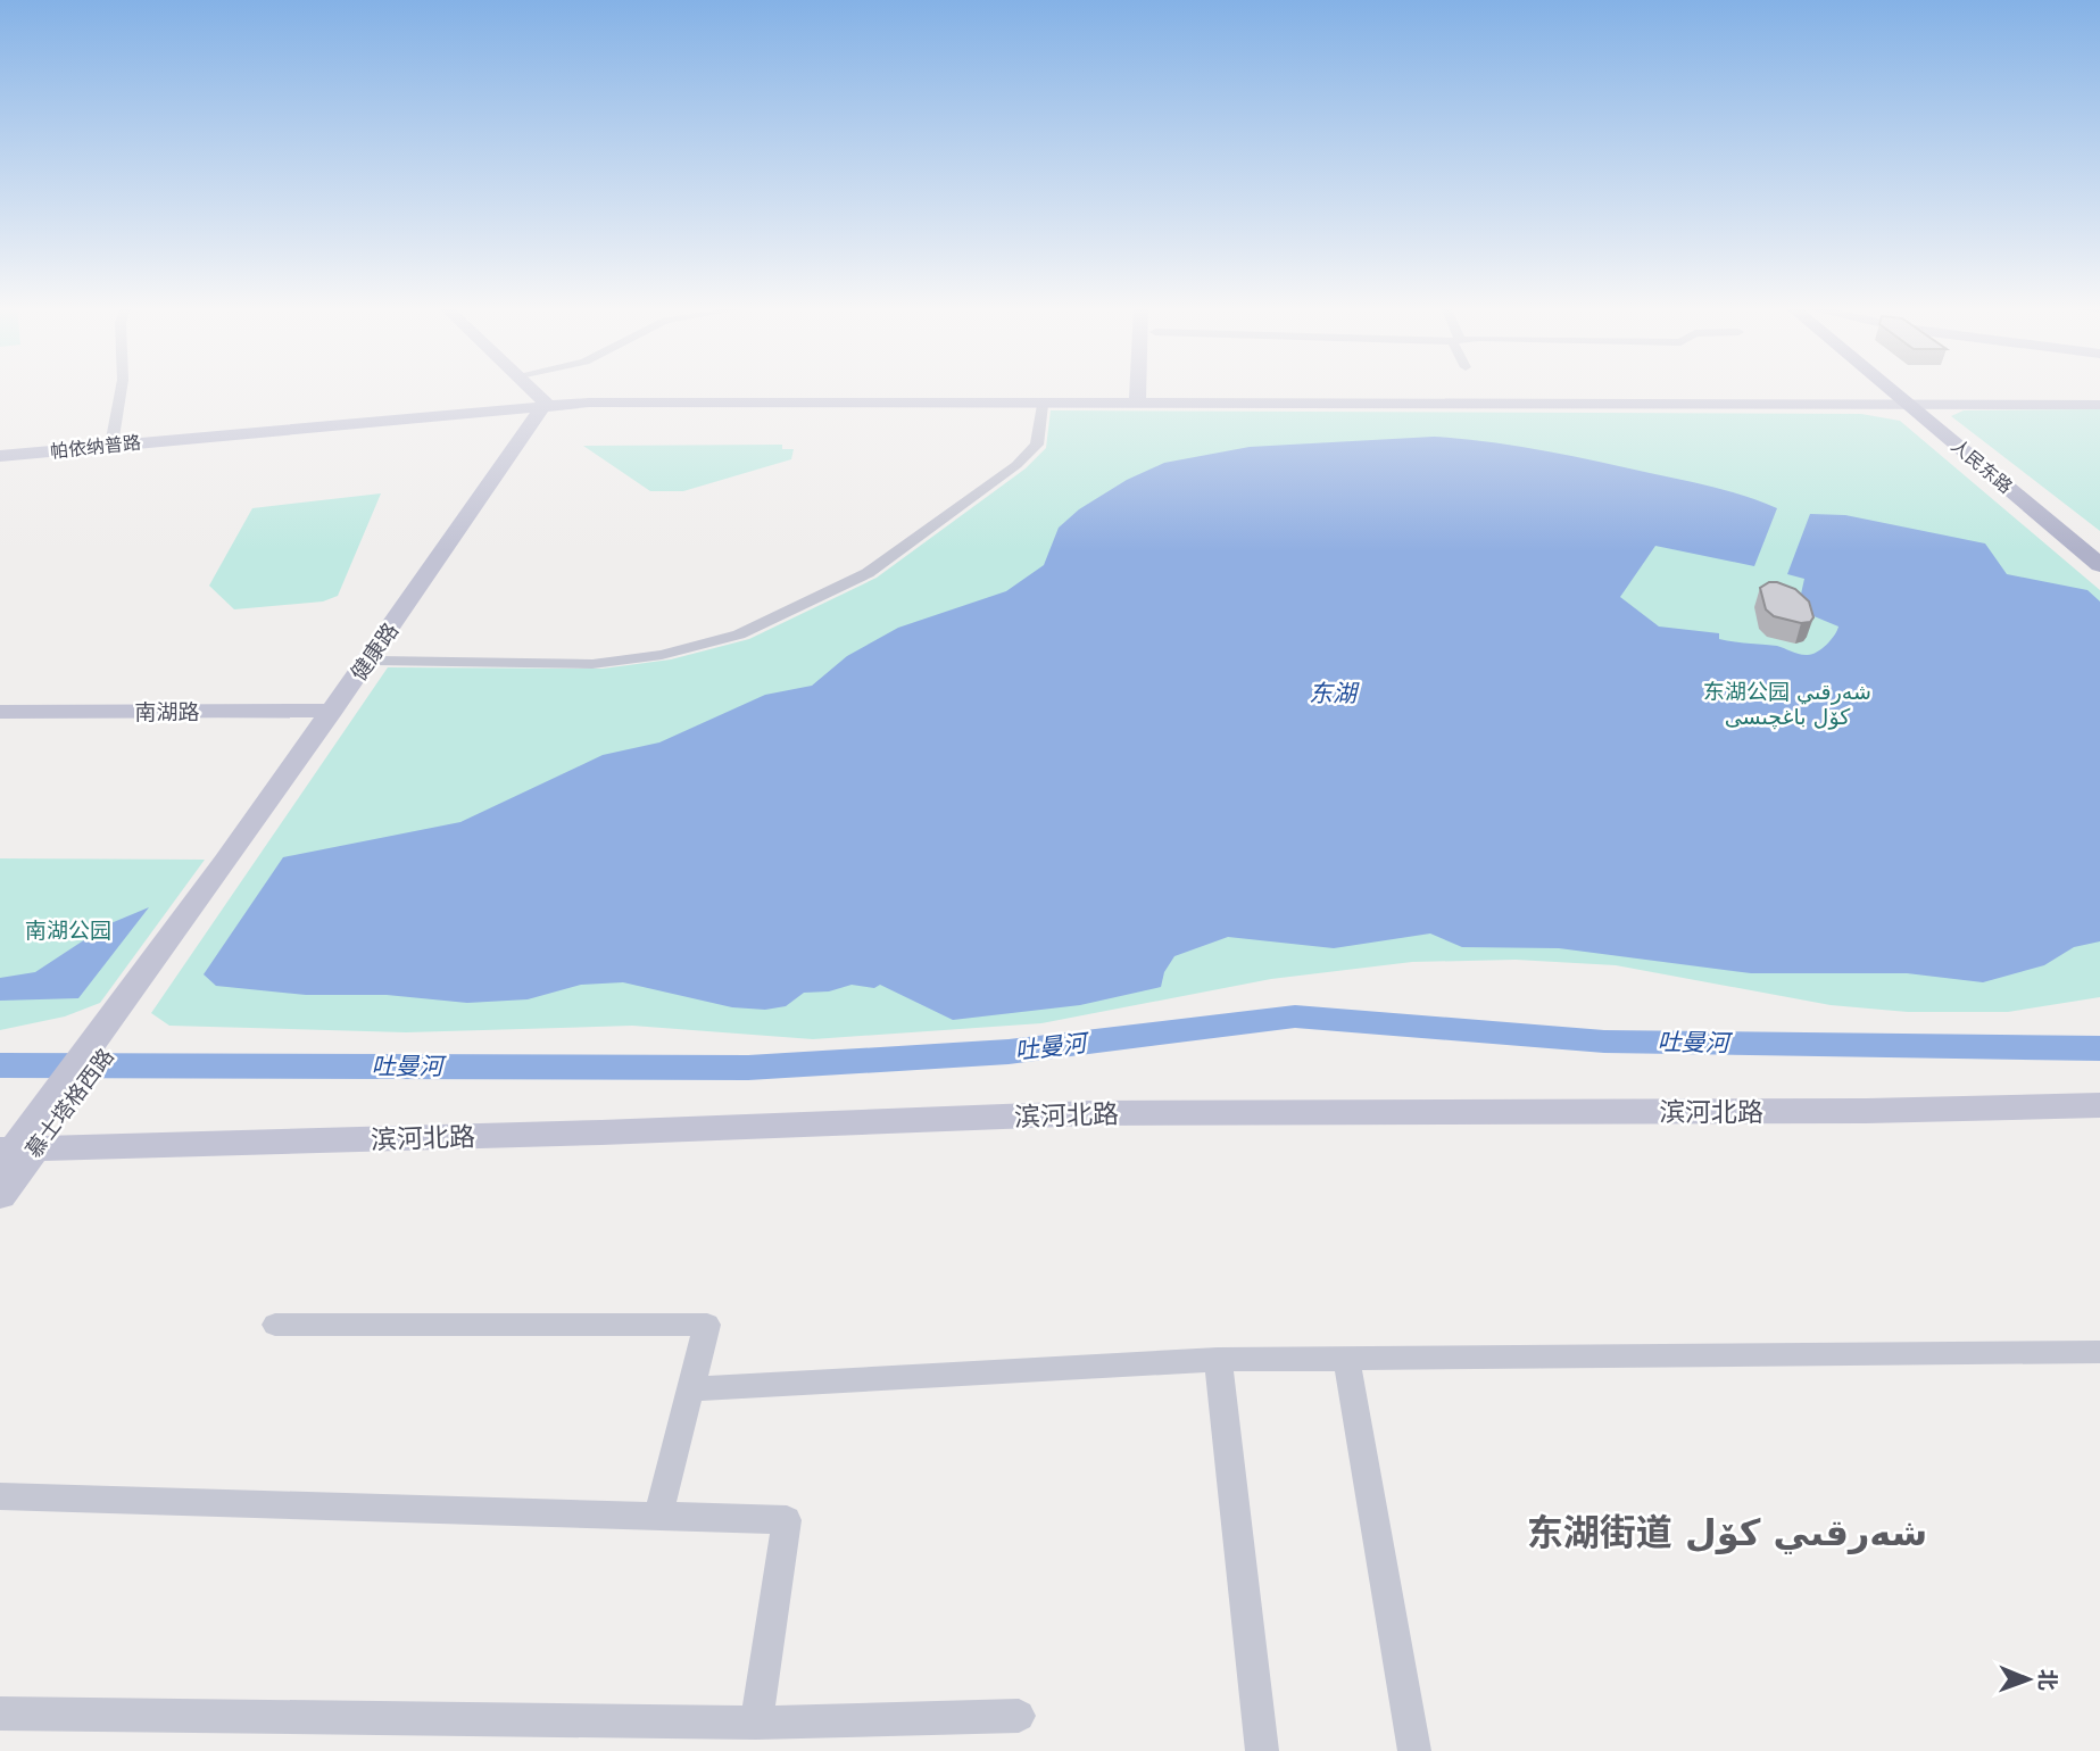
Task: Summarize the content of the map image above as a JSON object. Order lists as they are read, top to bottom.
{
  "streets": {
    "main road": [
      "帕依纳普路",
      "人民东路",
      "健康路",
      "南湖路",
      "慕士塔格西路",
      "滨河北路"
    ]
  },
  "crossings": [
    ["帕依纳普路", "人民东路"],
    ["帕依纳普路", "健康路"],
    ["健康路", "南湖路"],
    ["健康路", "慕士塔格西路"],
    ["慕士塔格西路", "滨河北路"]
  ],
  "districts": ["东湖街道 شەرقىي كۆل"],
  "water": ["东湖", "吐曼河"],
  "parks": ["东湖公园 شەرقىي كۆل باغچىسى", "南湖公园"],
  "north": "right"
}
